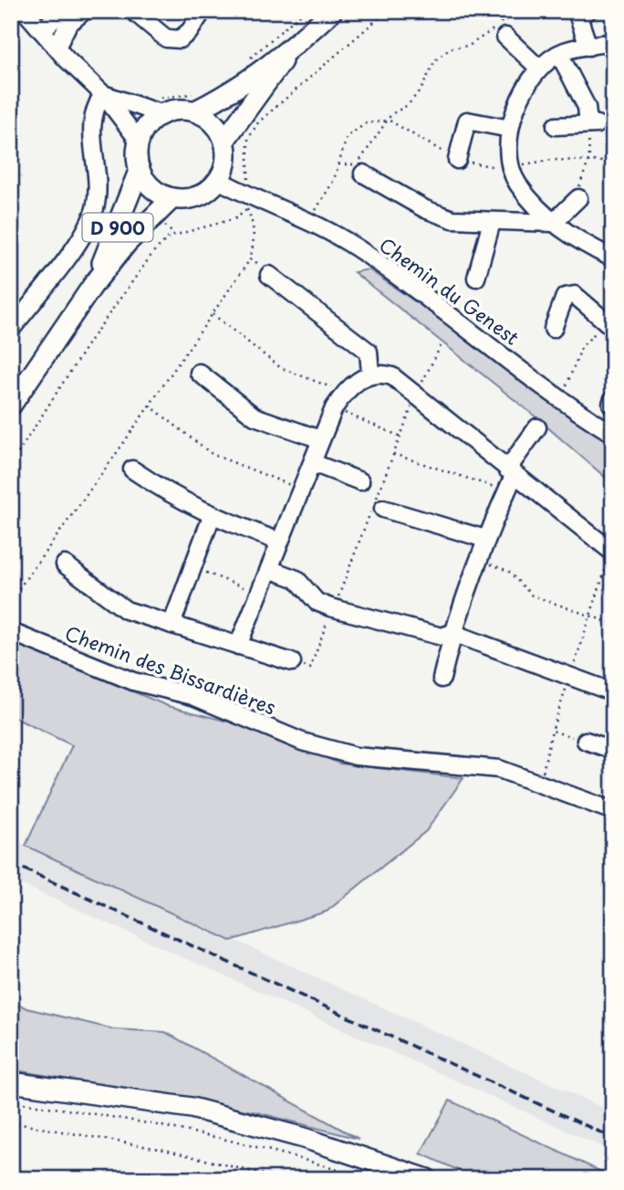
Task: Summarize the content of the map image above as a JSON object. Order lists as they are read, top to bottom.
{
  "streets": {
    "main road": ["D 900"],
    "street": ["Chemin du Genest", "Chemin des Bissardières"]
  },
  "crossings": [
    ["D 900", "Chemin du Genest"]
  ]
}
